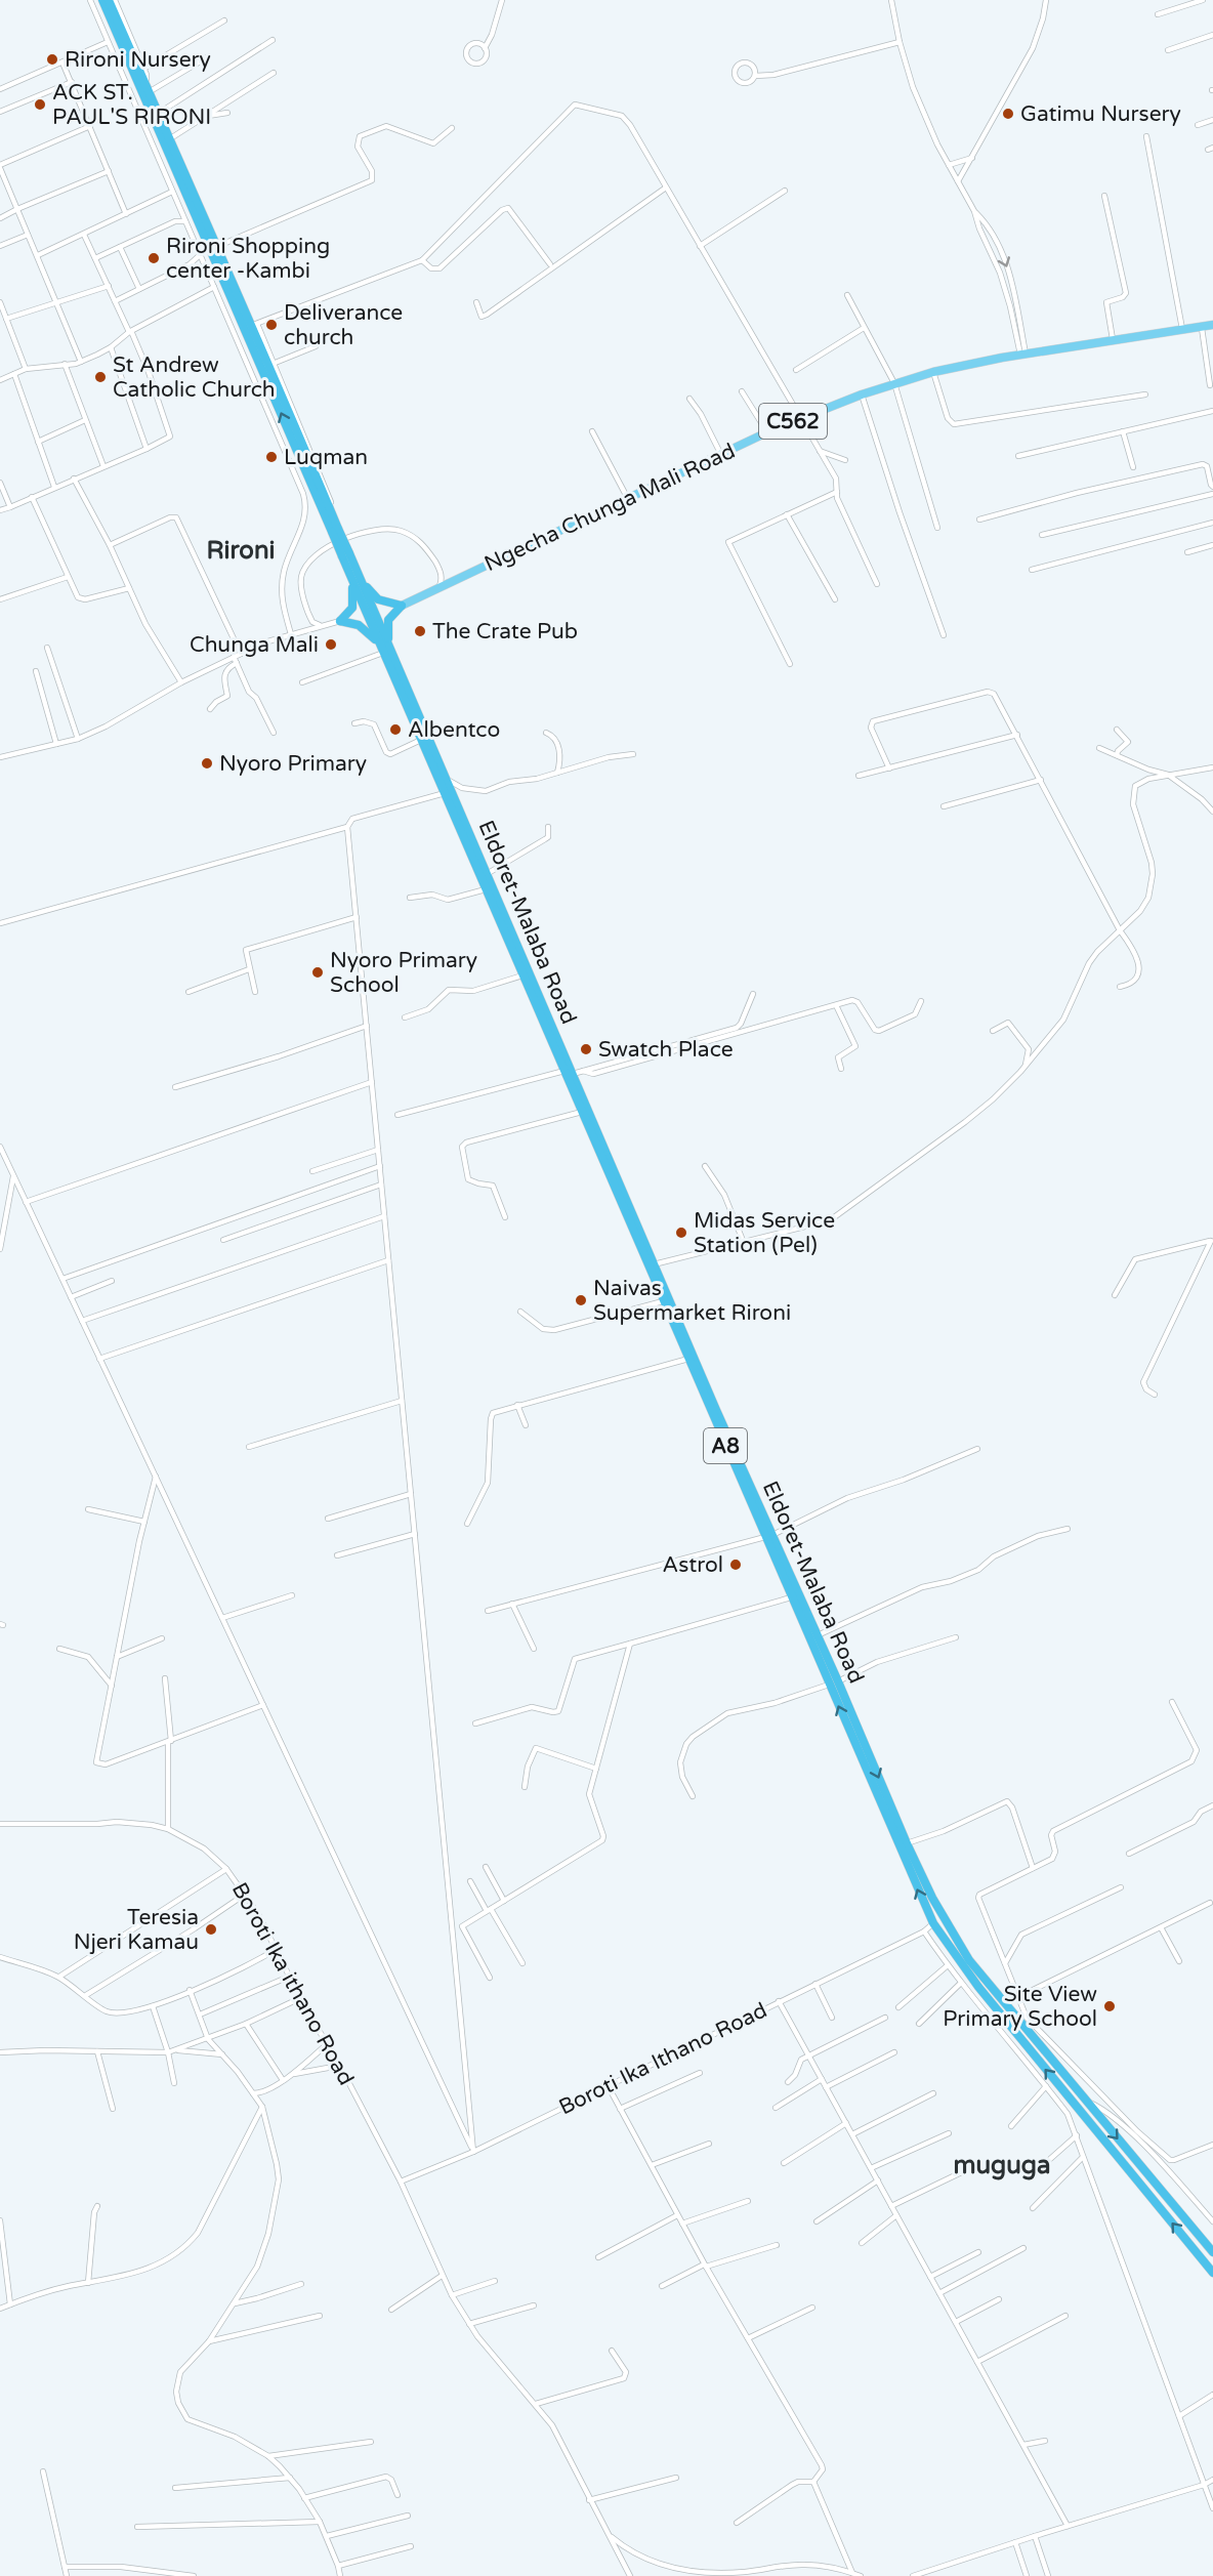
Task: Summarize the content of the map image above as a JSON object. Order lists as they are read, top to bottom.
{
  "streets": {
    "highway": ["Eldoret-Malaba Road", "A8"],
    "main road": ["C562", "Ngecha Chunga Mali Road"],
    "street": ["Boroti Ika ithano Road", "Boroti Ika Ithano Road"]
  },
  "crossings": [
    ["Eldoret-Malaba Road", "Boroti Ika Ithano Road"],
    ["Boroti Ika ithano Road", "Boroti Ika Ithano Road"]
  ],
  "districts": ["Rironi", "muguga"],
  "places": [
    "Rironi Nursery",
    "ACK ST. PAUL'S RIRONI",
    "Gatimu Nursery",
    "Rironi Shopping center -Kambi",
    "Deliverance church",
    "St Andrew Catholic Church",
    "Luqman",
    "The Crate Pub",
    "Chunga Mali",
    "Albentco",
    "Nyoro Primary",
    "Nyoro Primary School",
    "Swatch Place",
    "Midas Service Station (Pel)",
    "Naivas Supermarket Rironi",
    "Astrol",
    "Teresia Njeri Kamau",
    "Site View Primary School"
  ]
}
